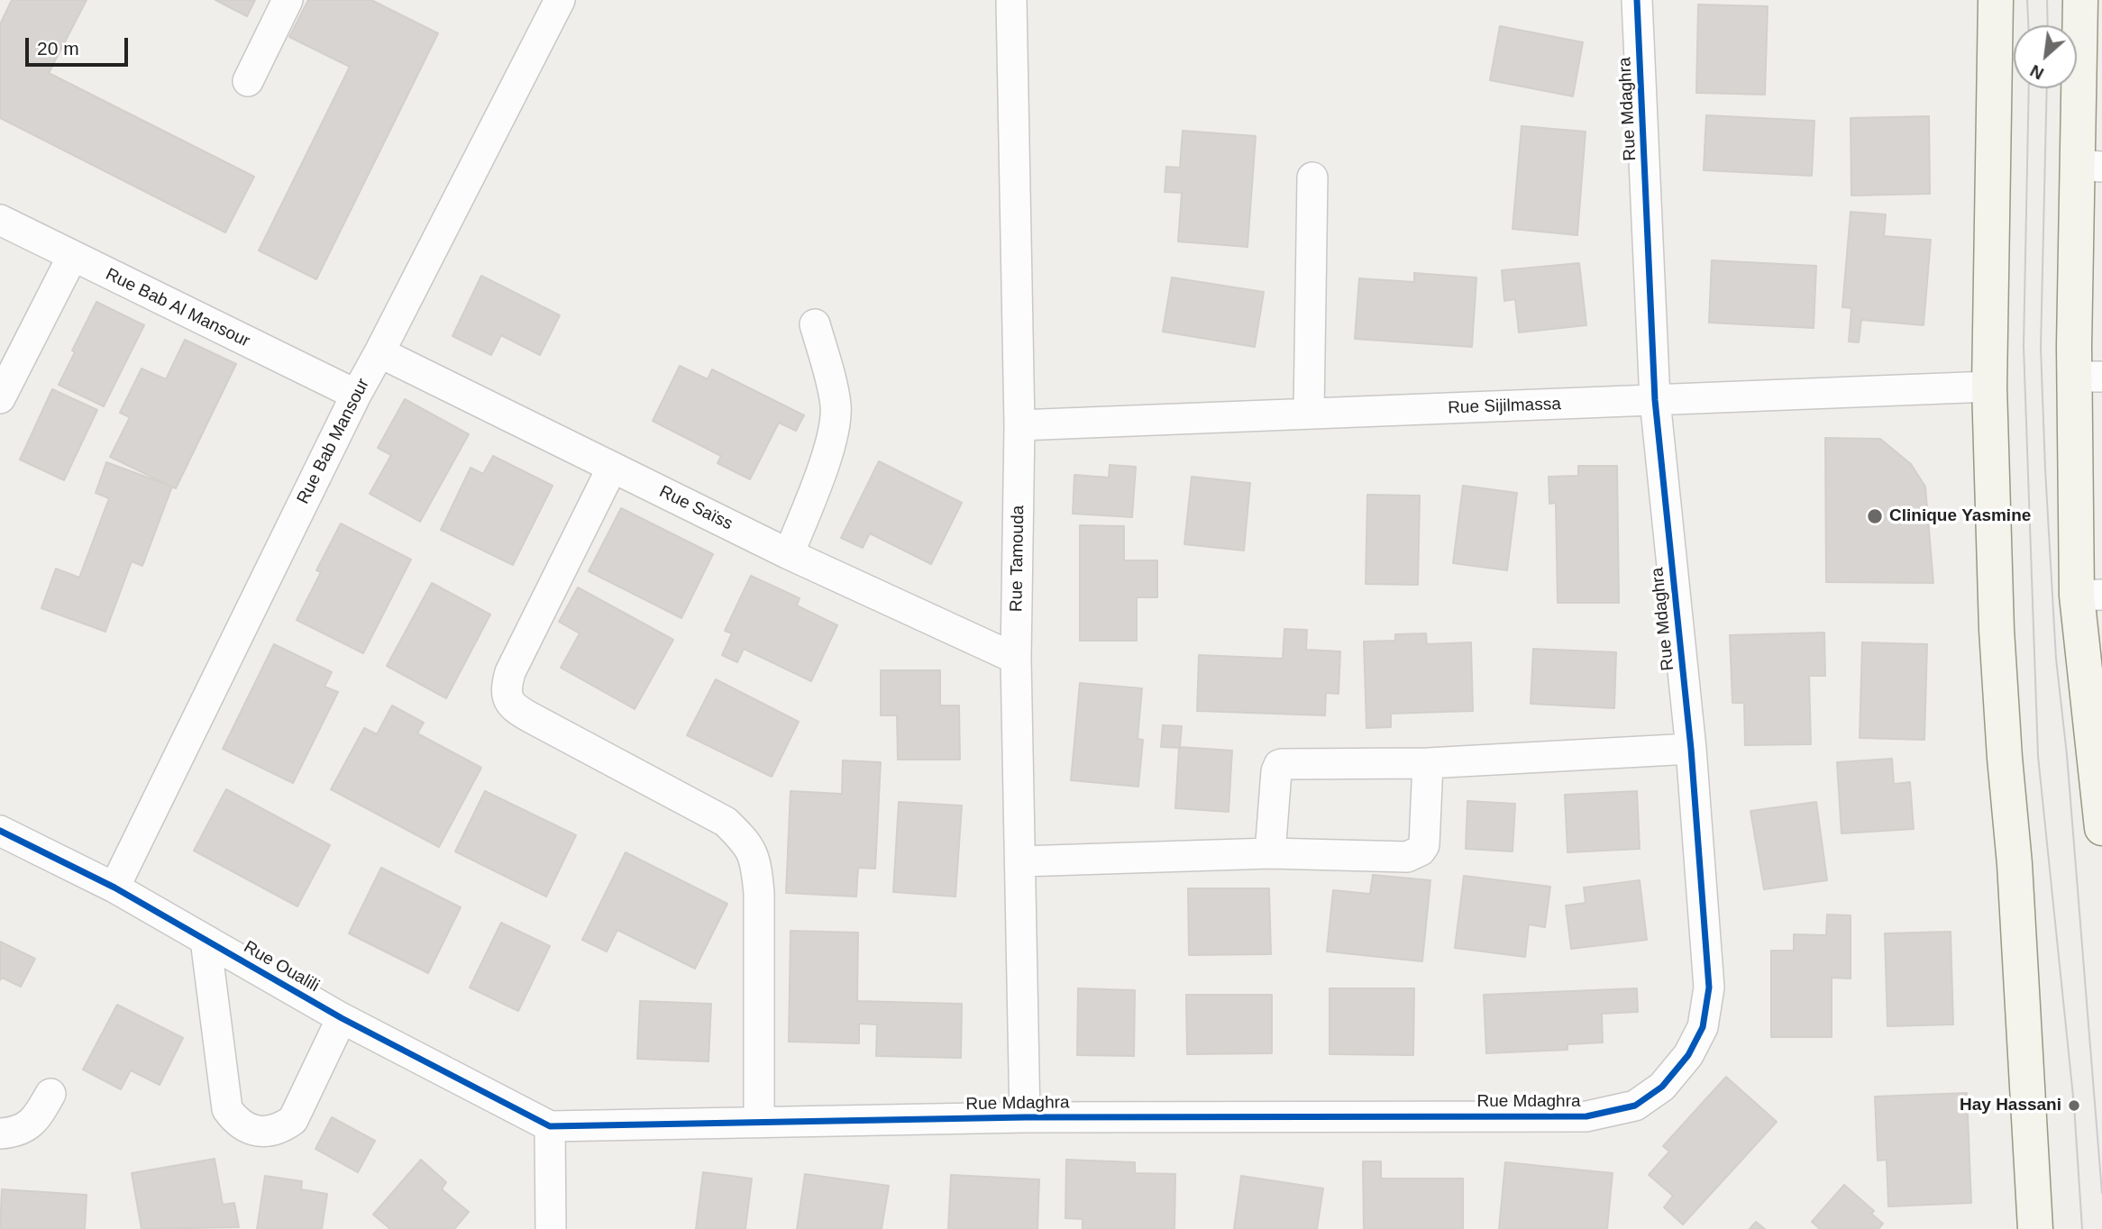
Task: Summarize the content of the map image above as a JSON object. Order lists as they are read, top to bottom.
{
  "streets": {
    "street": [
      "Rue Mdaghra",
      "Rue Bab Al Mansour",
      "Rue Sijilmassa",
      "Rue Bab Mansour",
      "Rue Saïss",
      "Rue Tamouda",
      "Rue Oualili"
    ]
  },
  "crossings": [
    ["Rue Mdaghra", "Rue Sijilmassa"],
    ["Rue Mdaghra", "Rue Tamouda"],
    ["Rue Mdaghra", "Rue Oualili"],
    ["Rue Bab Al Mansour", "Rue Bab Mansour"],
    ["Rue Sijilmassa", "Rue Tamouda"],
    ["Rue Bab Mansour", "Rue Saïss"],
    ["Rue Bab Mansour", "Rue Oualili"],
    ["Rue Saïss", "Rue Tamouda"]
  ],
  "places": ["Clinique Yasmine", "Hay Hassani"],
  "scale_bar": "20 m",
  "north": "bottom left"
}
